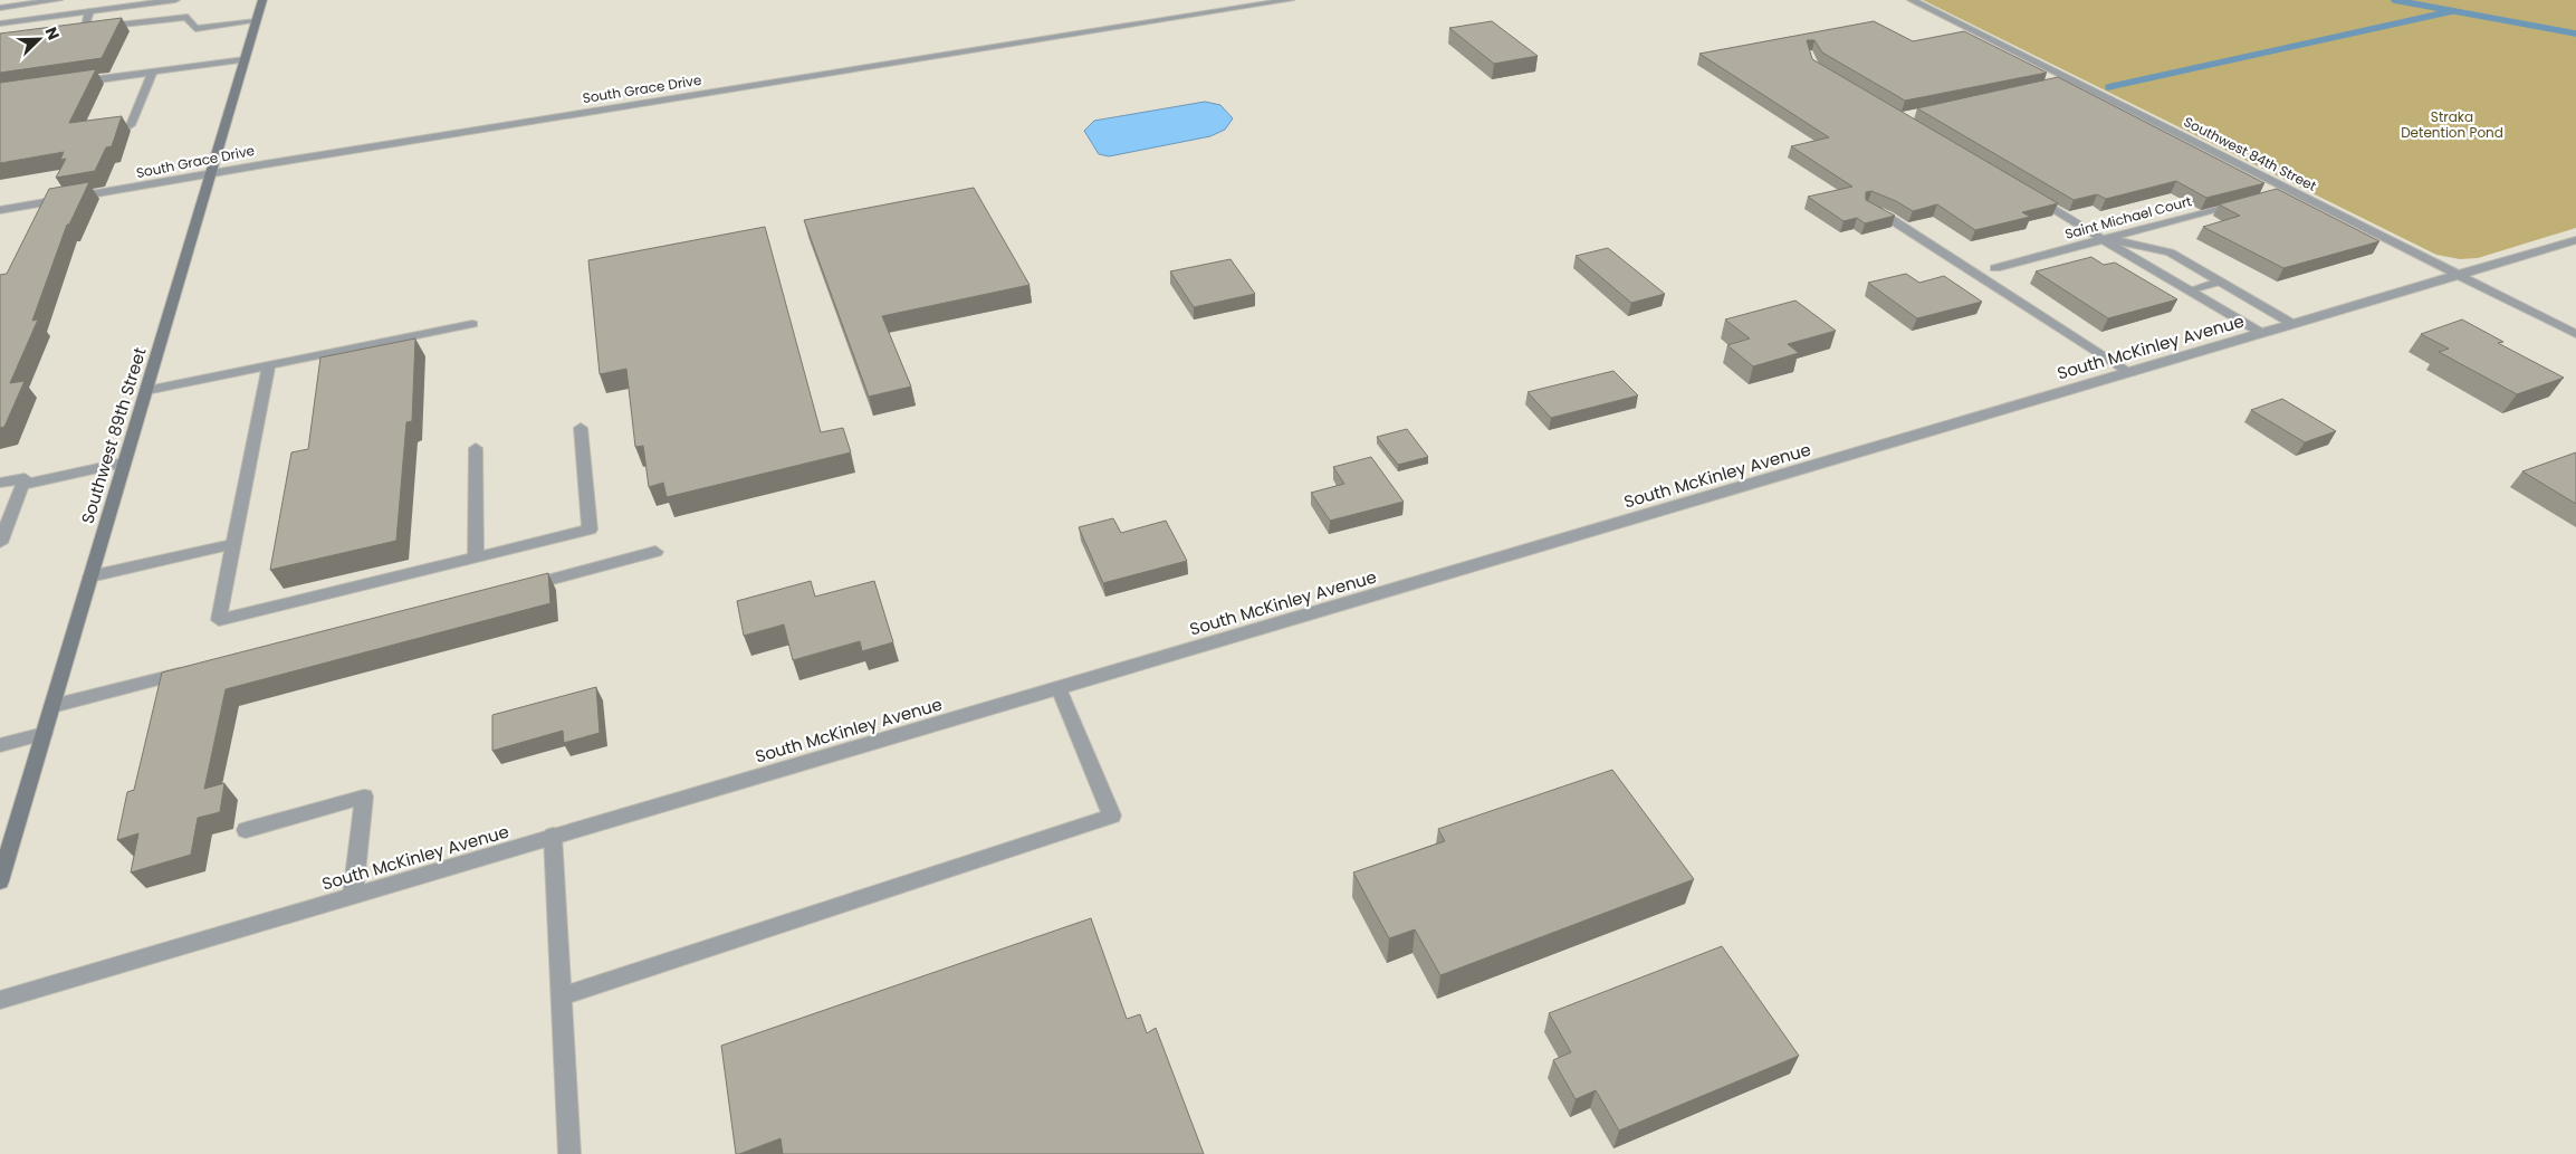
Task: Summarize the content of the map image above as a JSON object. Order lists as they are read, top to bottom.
{
  "streets": {
    "main road": ["Southwest 89th Street"],
    "street": [
      "South Grace Drive",
      "Southwest 84th Street",
      "Saint Michael Court",
      "South McKinley Avenue"
    ]
  },
  "crossings": [
    ["South Grace Drive", "Southwest 89th Street"],
    ["Southwest 84th Street", "South McKinley Avenue"]
  ],
  "parks": ["Straka Detention Pond"],
  "north": "top right"
}
